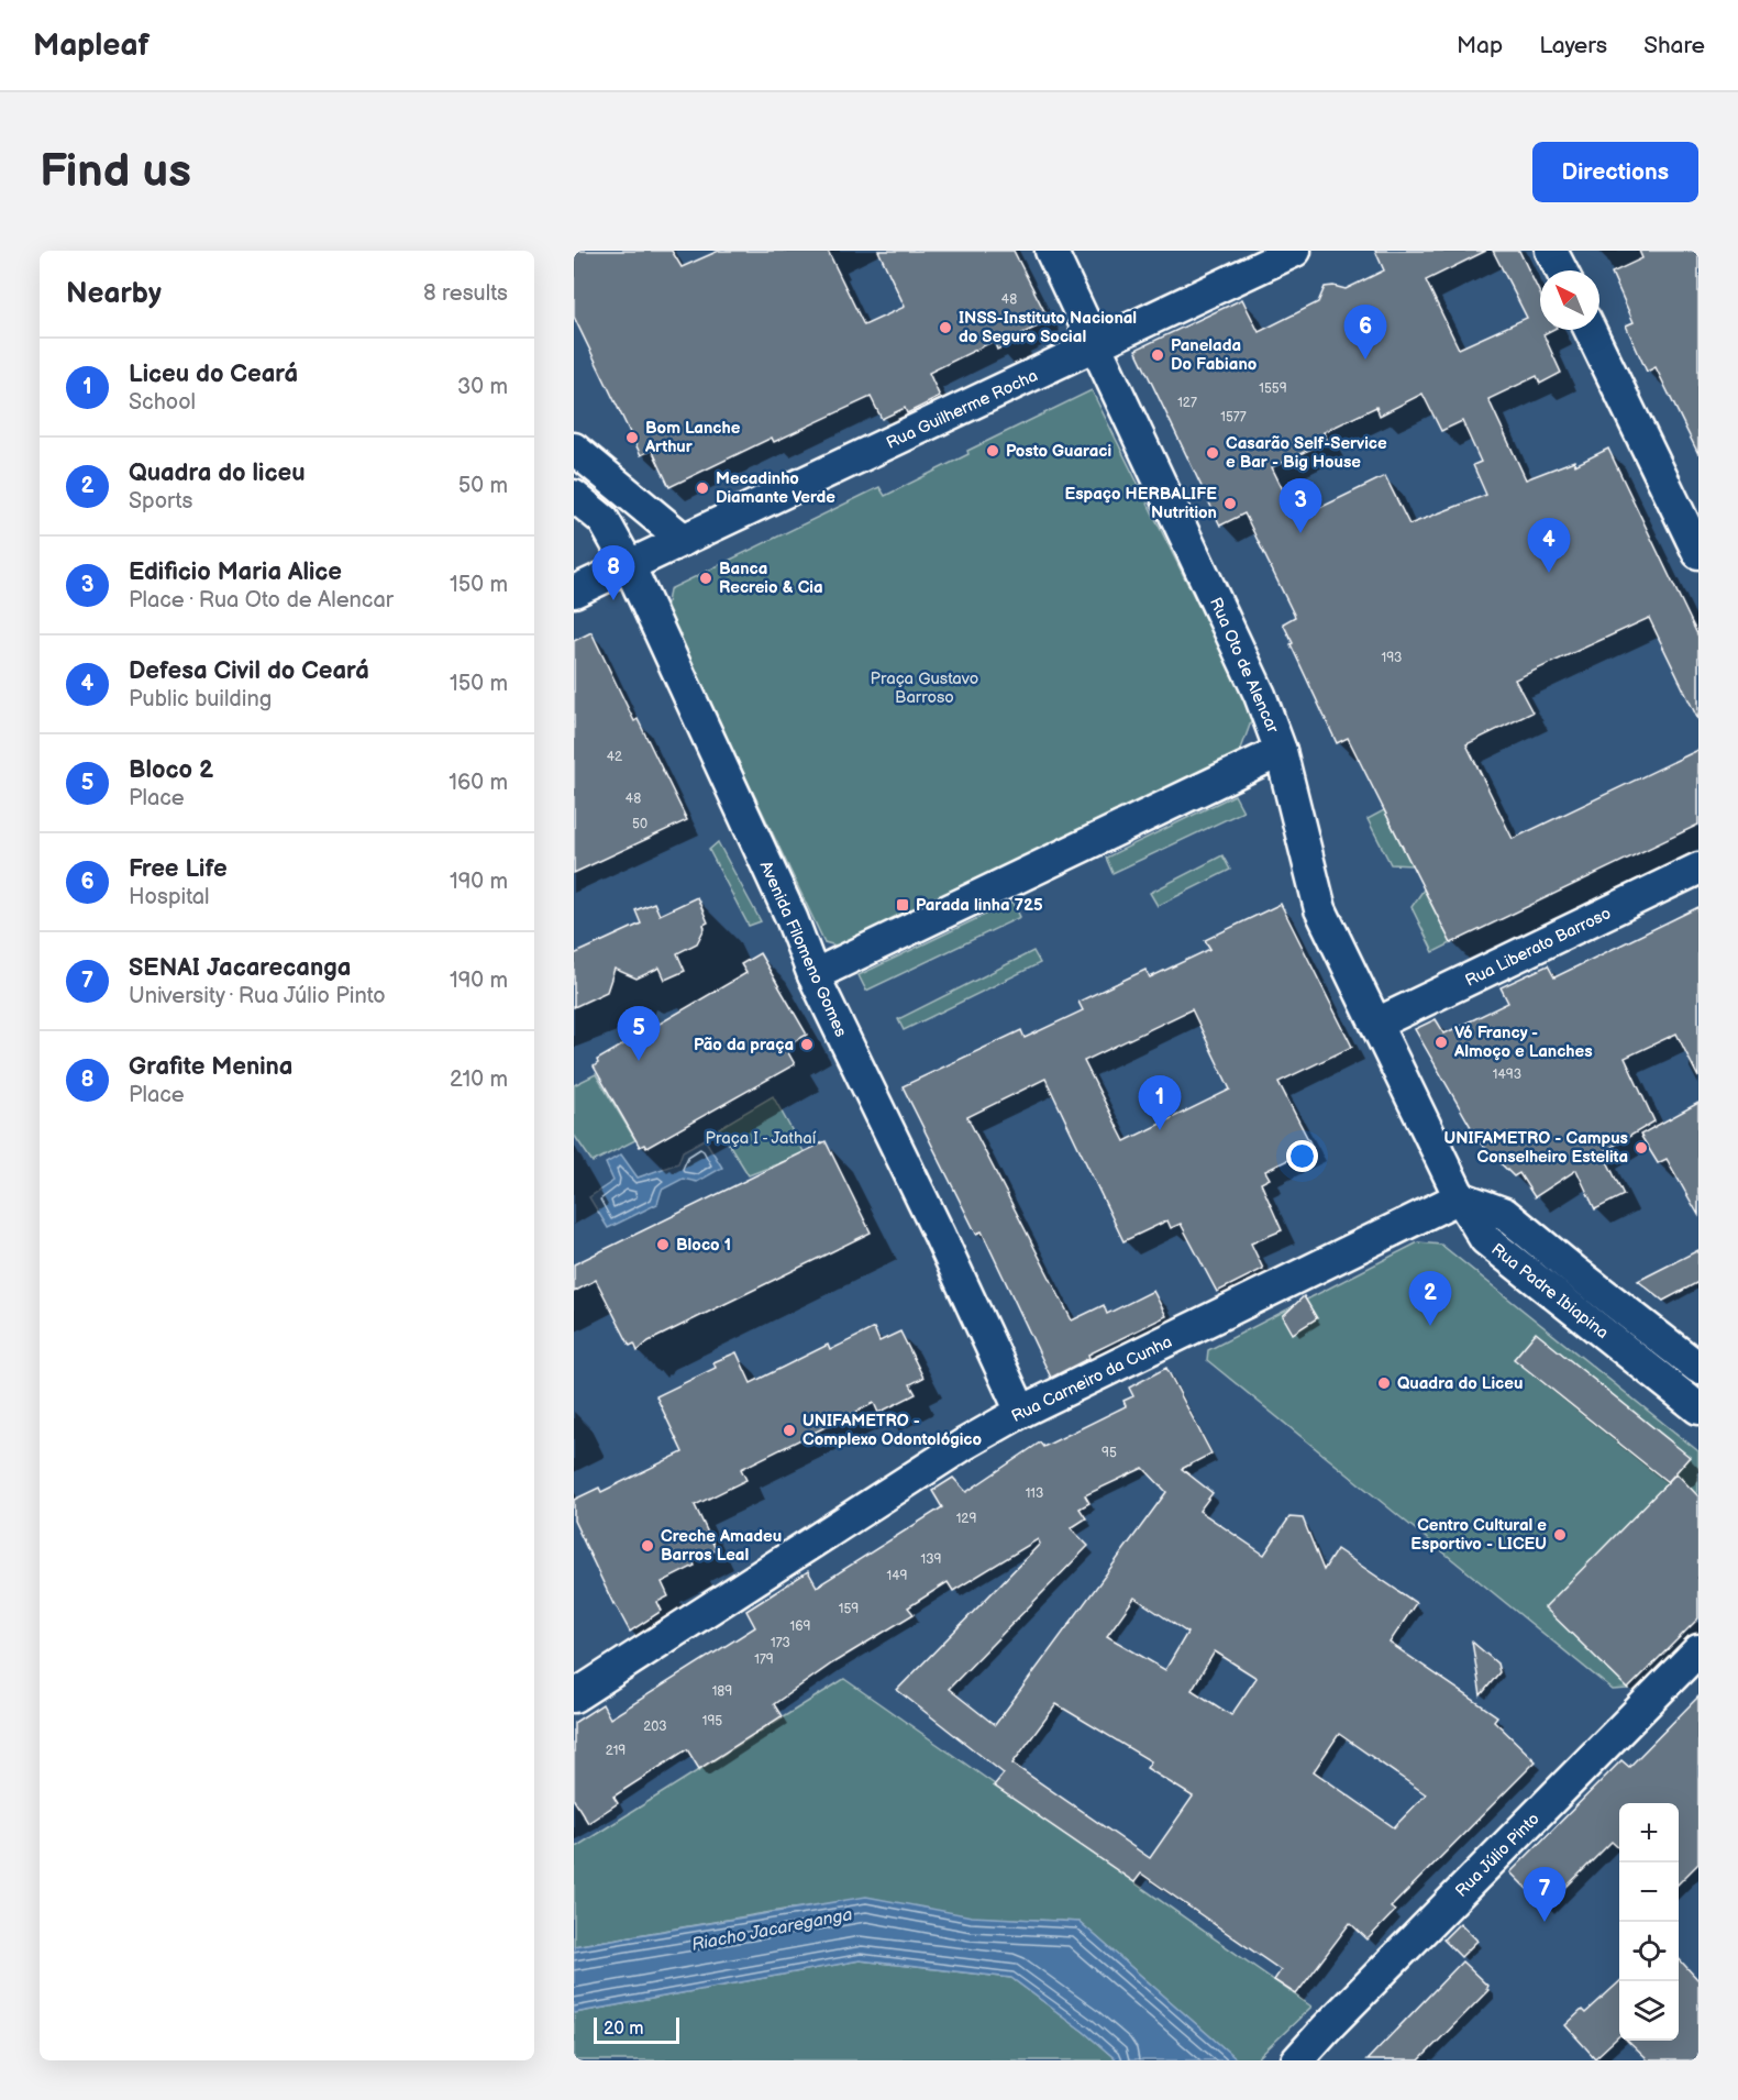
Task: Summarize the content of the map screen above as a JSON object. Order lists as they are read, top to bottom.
{
  "streets": {
    "street": [
      "Rua Guilherme Rocha",
      "Rua Oto de Alencar",
      "Rua Liberato Barroso",
      "Avenida Filomeno Gomes",
      "Rua Padre Ibiapina",
      "Rua Carneiro da Cunha",
      "Rua Júlio Pinto"
    ]
  },
  "crossings": [
    ["Rua Guilherme Rocha", "Rua Oto de Alencar"],
    ["Rua Guilherme Rocha", "Avenida Filomeno Gomes"],
    ["Rua Oto de Alencar", "Rua Liberato Barroso"],
    ["Rua Oto de Alencar", "Rua Padre Ibiapina"],
    ["Rua Oto de Alencar", "Rua Carneiro da Cunha"],
    ["Avenida Filomeno Gomes", "Rua Carneiro da Cunha"],
    ["Rua Padre Ibiapina", "Rua Carneiro da Cunha"]
  ],
  "water": ["Riacho Jacareganga"],
  "parks": ["Praça Gustavo Barroso", "Praça I - Jathaí"],
  "places": {
    "other": [
      "INSS-Instituto Nacional do Seguro Social",
      "Panelada Do Fabiano",
      "Bom Lanche Arthur",
      "Posto Guaraci",
      "Casarão Self-Service e Bar - Big House",
      "Mecadinho Diamante Verde",
      "Espaço HERBALIFE Nutrition",
      "Banca Recreio & Cia",
      "Vó Francy - Almoço e Lanches",
      "Pão da praça",
      "UNIFAMETRO - Campus Conselheiro Estelita",
      "Bloco 1",
      "Quadra do Liceu",
      "UNIFAMETRO - Complexo Odontológico",
      "Centro Cultural e Esportivo - LICEU",
      "Creche Amadeu Barros Leal"
    ],
    "transit": ["Parada linha 725"]
  },
  "house_numbers": [
    "48",
    "1559",
    "127",
    "1577",
    "193",
    "42",
    "48",
    "50",
    "1493",
    "95",
    "113",
    "129",
    "139",
    "149",
    "159",
    "169",
    "173",
    "179",
    "189",
    "195",
    "203",
    "219"
  ],
  "scale_bar": "20 m",
  "north": "top left",
  "page": {
    "header": "Mapleaf",
    "nav": ["Map", "Layers", "Share"],
    "buttons": "Directions",
    "title": "Find us",
    "heading": ["Nearby", "8 results"],
    "pins": [
      "6",
      "3",
      "4",
      "8",
      "5",
      "1",
      "2",
      "7"
    ],
    "list": [
      {
        "mark": "1",
        "name": "Liceu do Ceará",
        "note": "School",
        "value": "30 m"
      },
      {
        "mark": "2",
        "name": "Quadra do liceu",
        "note": "Sports",
        "value": "50 m"
      },
      {
        "mark": "3",
        "name": "Edificio Maria Alice",
        "note": "Place · Rua Oto de Alencar",
        "value": "150 m"
      },
      {
        "mark": "4",
        "name": "Defesa Civil do Ceará",
        "note": "Public building",
        "value": "150 m"
      },
      {
        "mark": "5",
        "name": "Bloco 2",
        "note": "Place",
        "value": "160 m"
      },
      {
        "mark": "6",
        "name": "Free Life",
        "note": "Hospital",
        "value": "190 m"
      },
      {
        "mark": "7",
        "name": "SENAI Jacarecanga",
        "note": "University · Rua Júlio Pinto",
        "value": "190 m"
      },
      {
        "mark": "8",
        "name": "Grafite Menina",
        "note": "Place",
        "value": "210 m"
      }
    ],
    "map_buttons": ["+", "−"],
    "scale": "20 m"
  }
}
